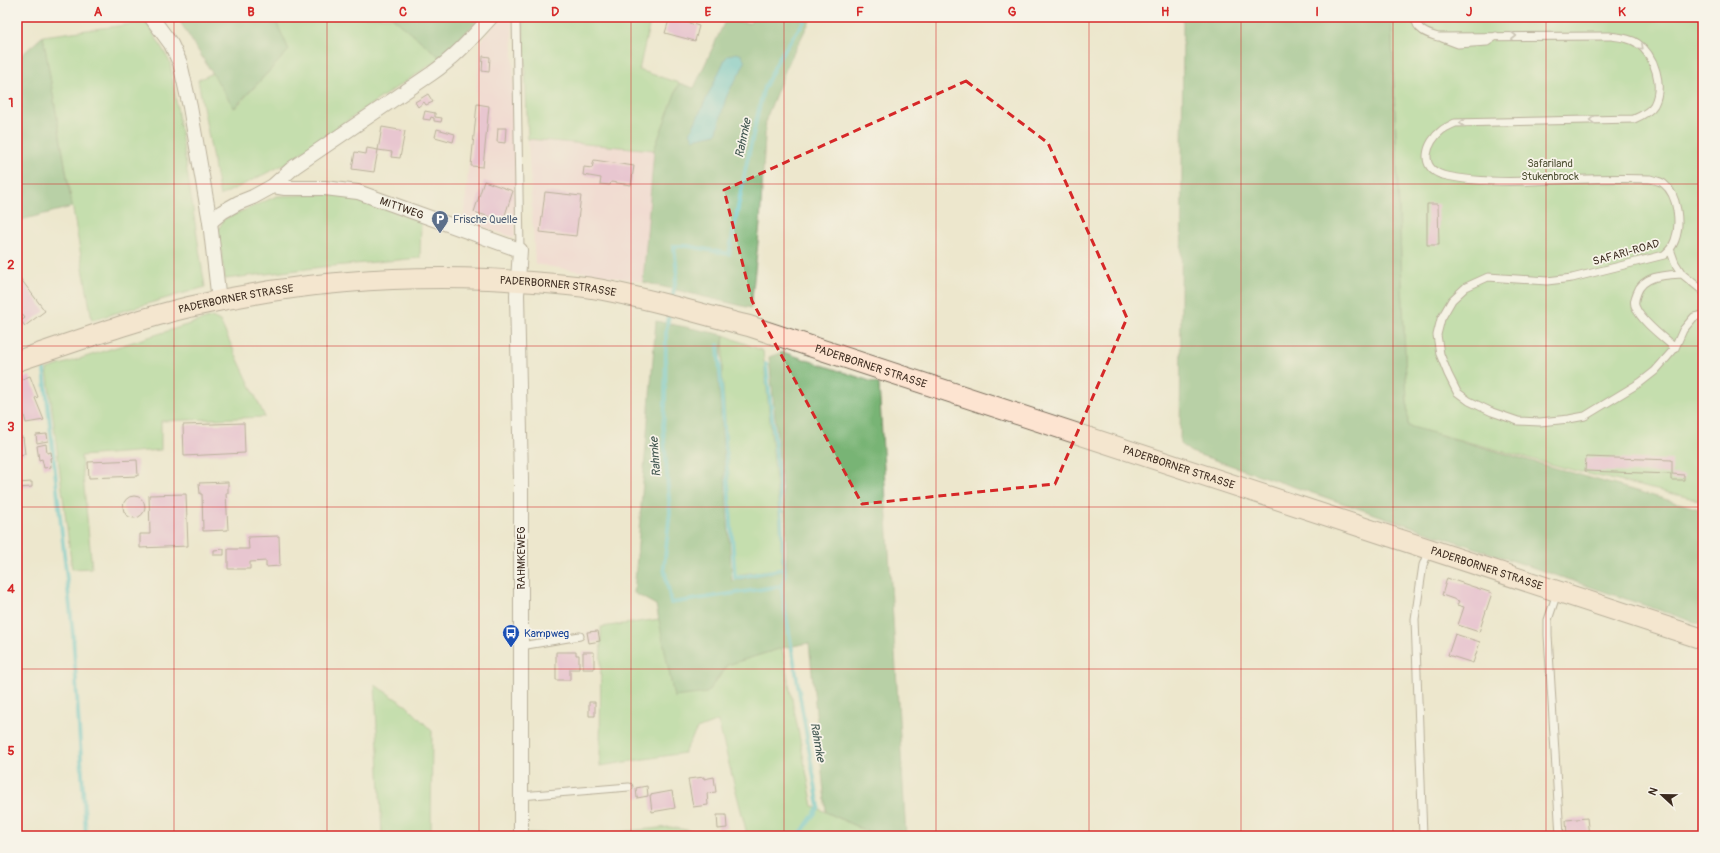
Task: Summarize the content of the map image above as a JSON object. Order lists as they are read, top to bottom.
{
  "streets": {
    "main road": ["PADERBORNER STRASSE"],
    "street": ["MITTWEG", "RAHMKEWEG"],
    "lane": ["SAFARI-ROAD"]
  },
  "crossings": [
    ["PADERBORNER STRASSE", "RAHMKEWEG"]
  ],
  "water": ["Rahmke"],
  "parks": ["Safariland Stukenbrock"],
  "places": {
    "parking": ["Frische Quelle"],
    "bus stop": ["Kampweg"]
  },
  "north": "left",
  "grid": {
    "columns": [
      "A",
      "B",
      "C",
      "D",
      "E",
      "F",
      "G",
      "H",
      "I",
      "J",
      "K"
    ],
    "rows": [
      "1",
      "2",
      "3",
      "4",
      "5"
    ]
  }
}
